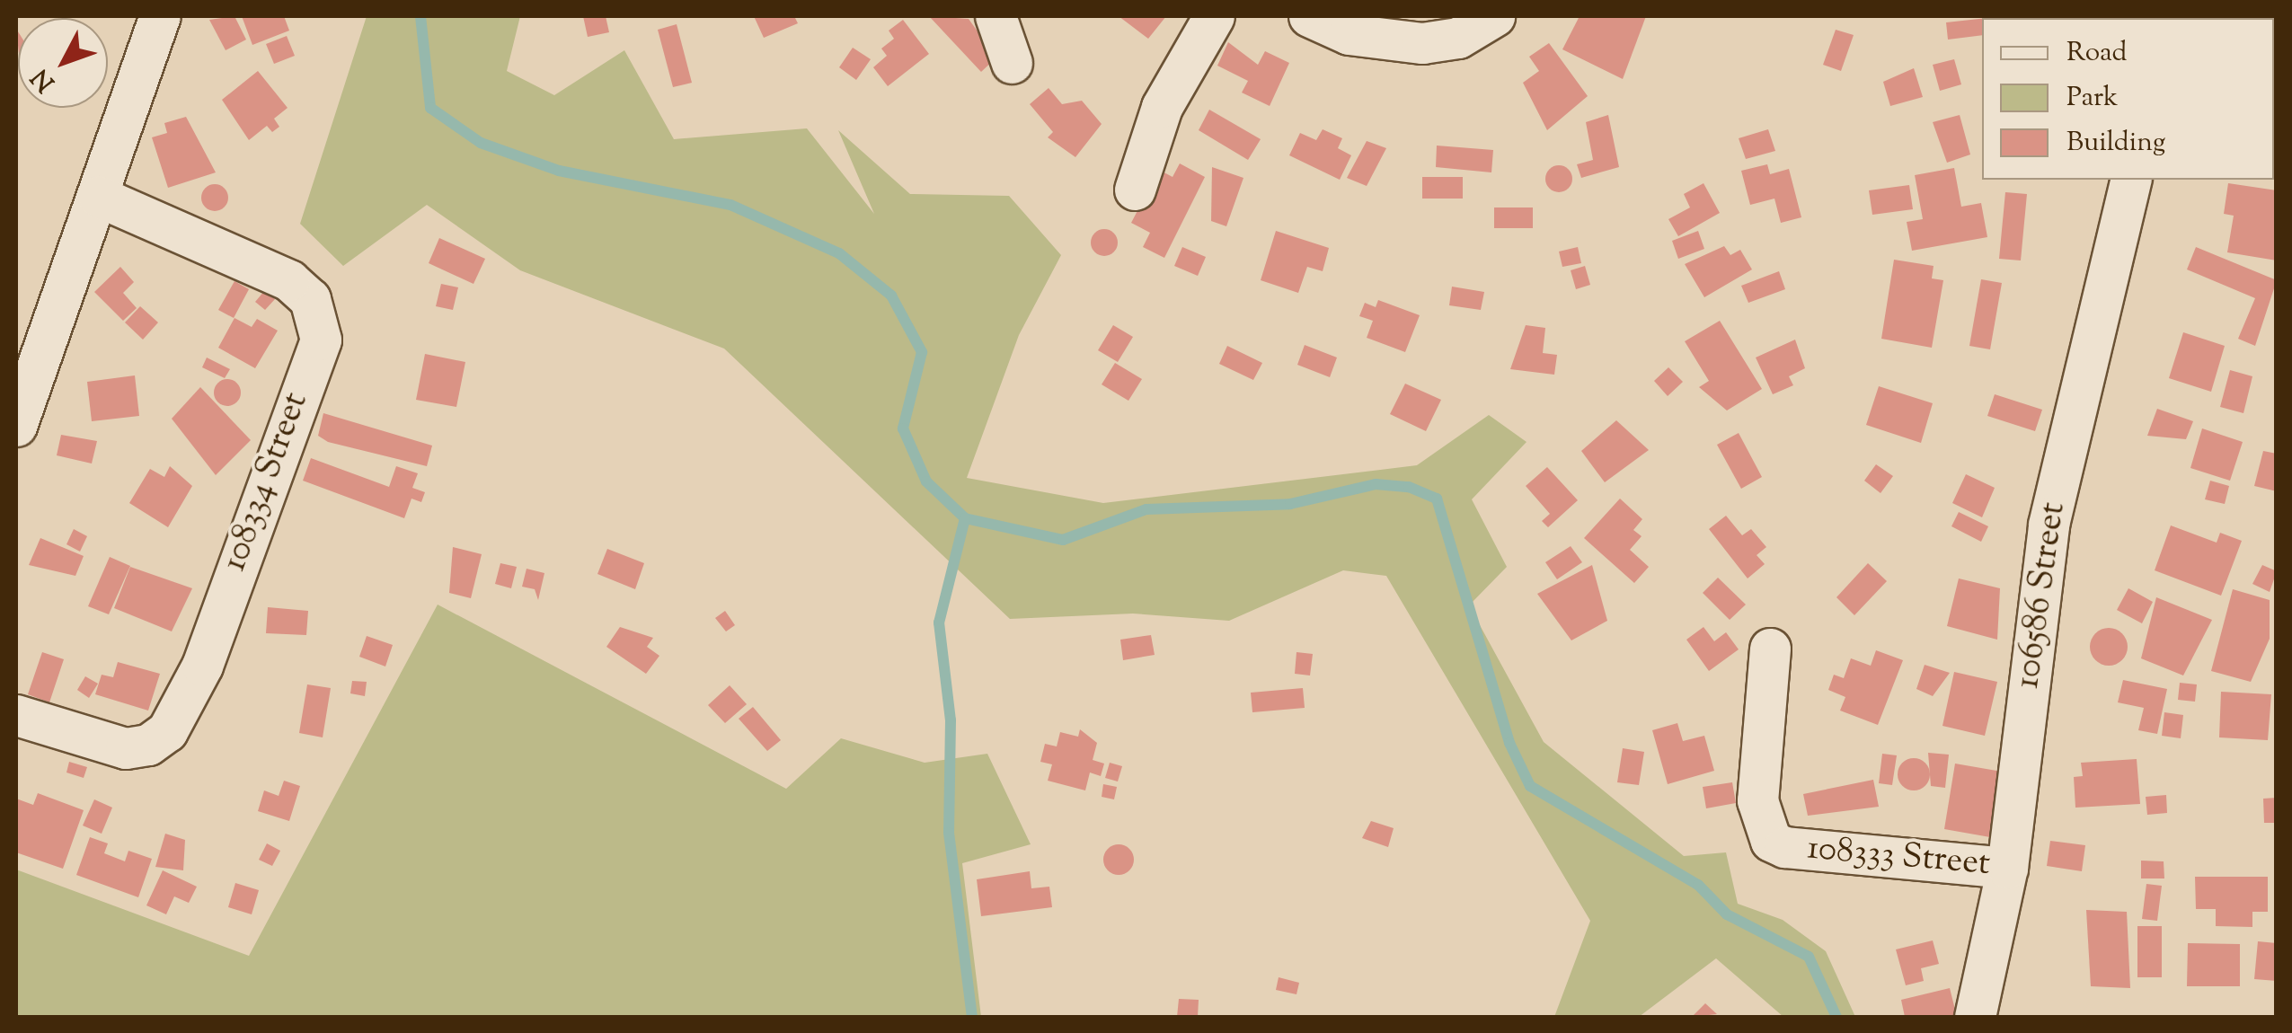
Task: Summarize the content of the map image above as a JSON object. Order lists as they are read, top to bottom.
{
  "streets": {
    "street": ["108334 Street", "106586 Street", "108333 Street"]
  },
  "crossings": [
    ["106586 Street", "108333 Street"]
  ],
  "legend": ["Road", "Park", "Building"],
  "north": "bottom left"
}
